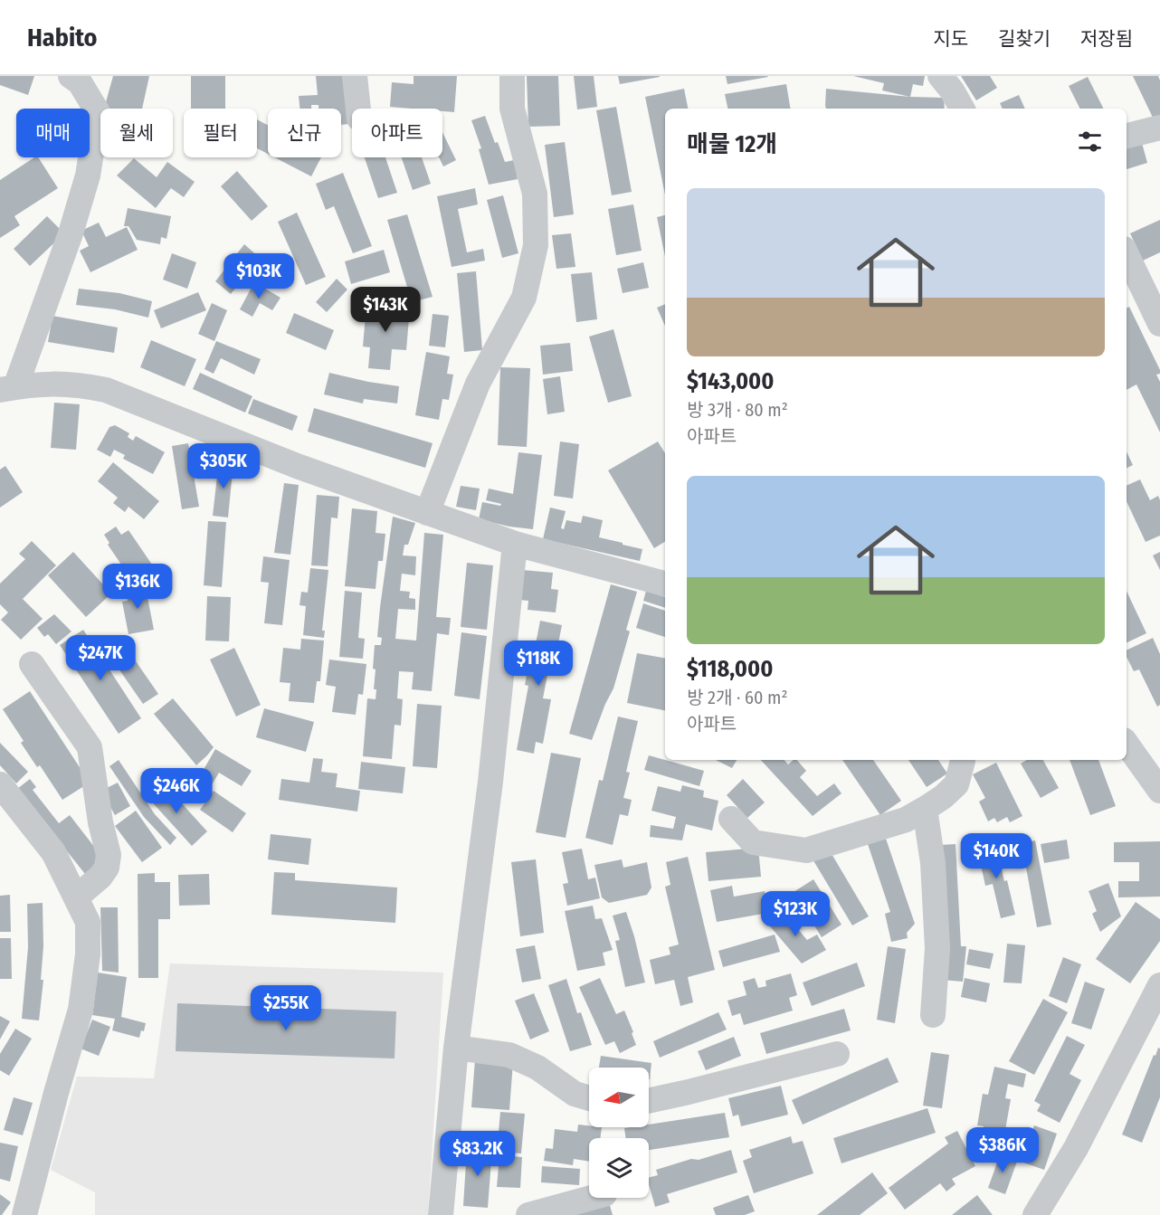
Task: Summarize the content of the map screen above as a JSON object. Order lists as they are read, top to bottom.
{
  "north": "left",
  "page": {
    "header": "Habito",
    "nav": ["지도", "길찾기", "저장됨"],
    "chip": [
      "매매",
      "월세",
      "필터",
      "신규",
      "아파트"
    ],
    "heading": "매물 12개",
    "list": [
      {
        "name": "$143,000",
        "note": "방 3개 · 80 m² · 아파트"
      },
      {
        "name": "$118,000",
        "note": "방 2개 · 60 m² · 아파트"
      }
    ],
    "price": [
      "$103K",
      "$143K",
      "$305K",
      "$136K",
      "$247K",
      "$118K",
      "$246K",
      "$140K",
      "$123K",
      "$255K",
      "$386K",
      "$83.2K"
    ]
  }
}
